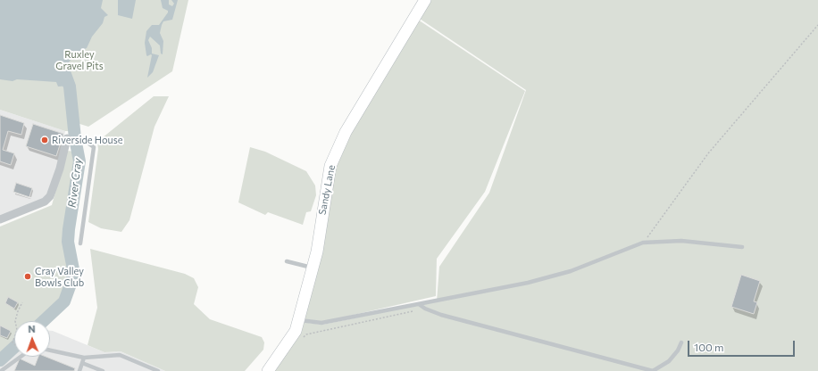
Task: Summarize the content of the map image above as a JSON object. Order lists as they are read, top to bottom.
{
  "streets": {
    "street": ["Sandy Lane"]
  },
  "water": ["River Cray"],
  "parks": ["Ruxley Gravel Pits"],
  "places": ["Riverside House", "Cray Valley Bowls Club"],
  "scale_bar": "100 m",
  "north": "top"
}
